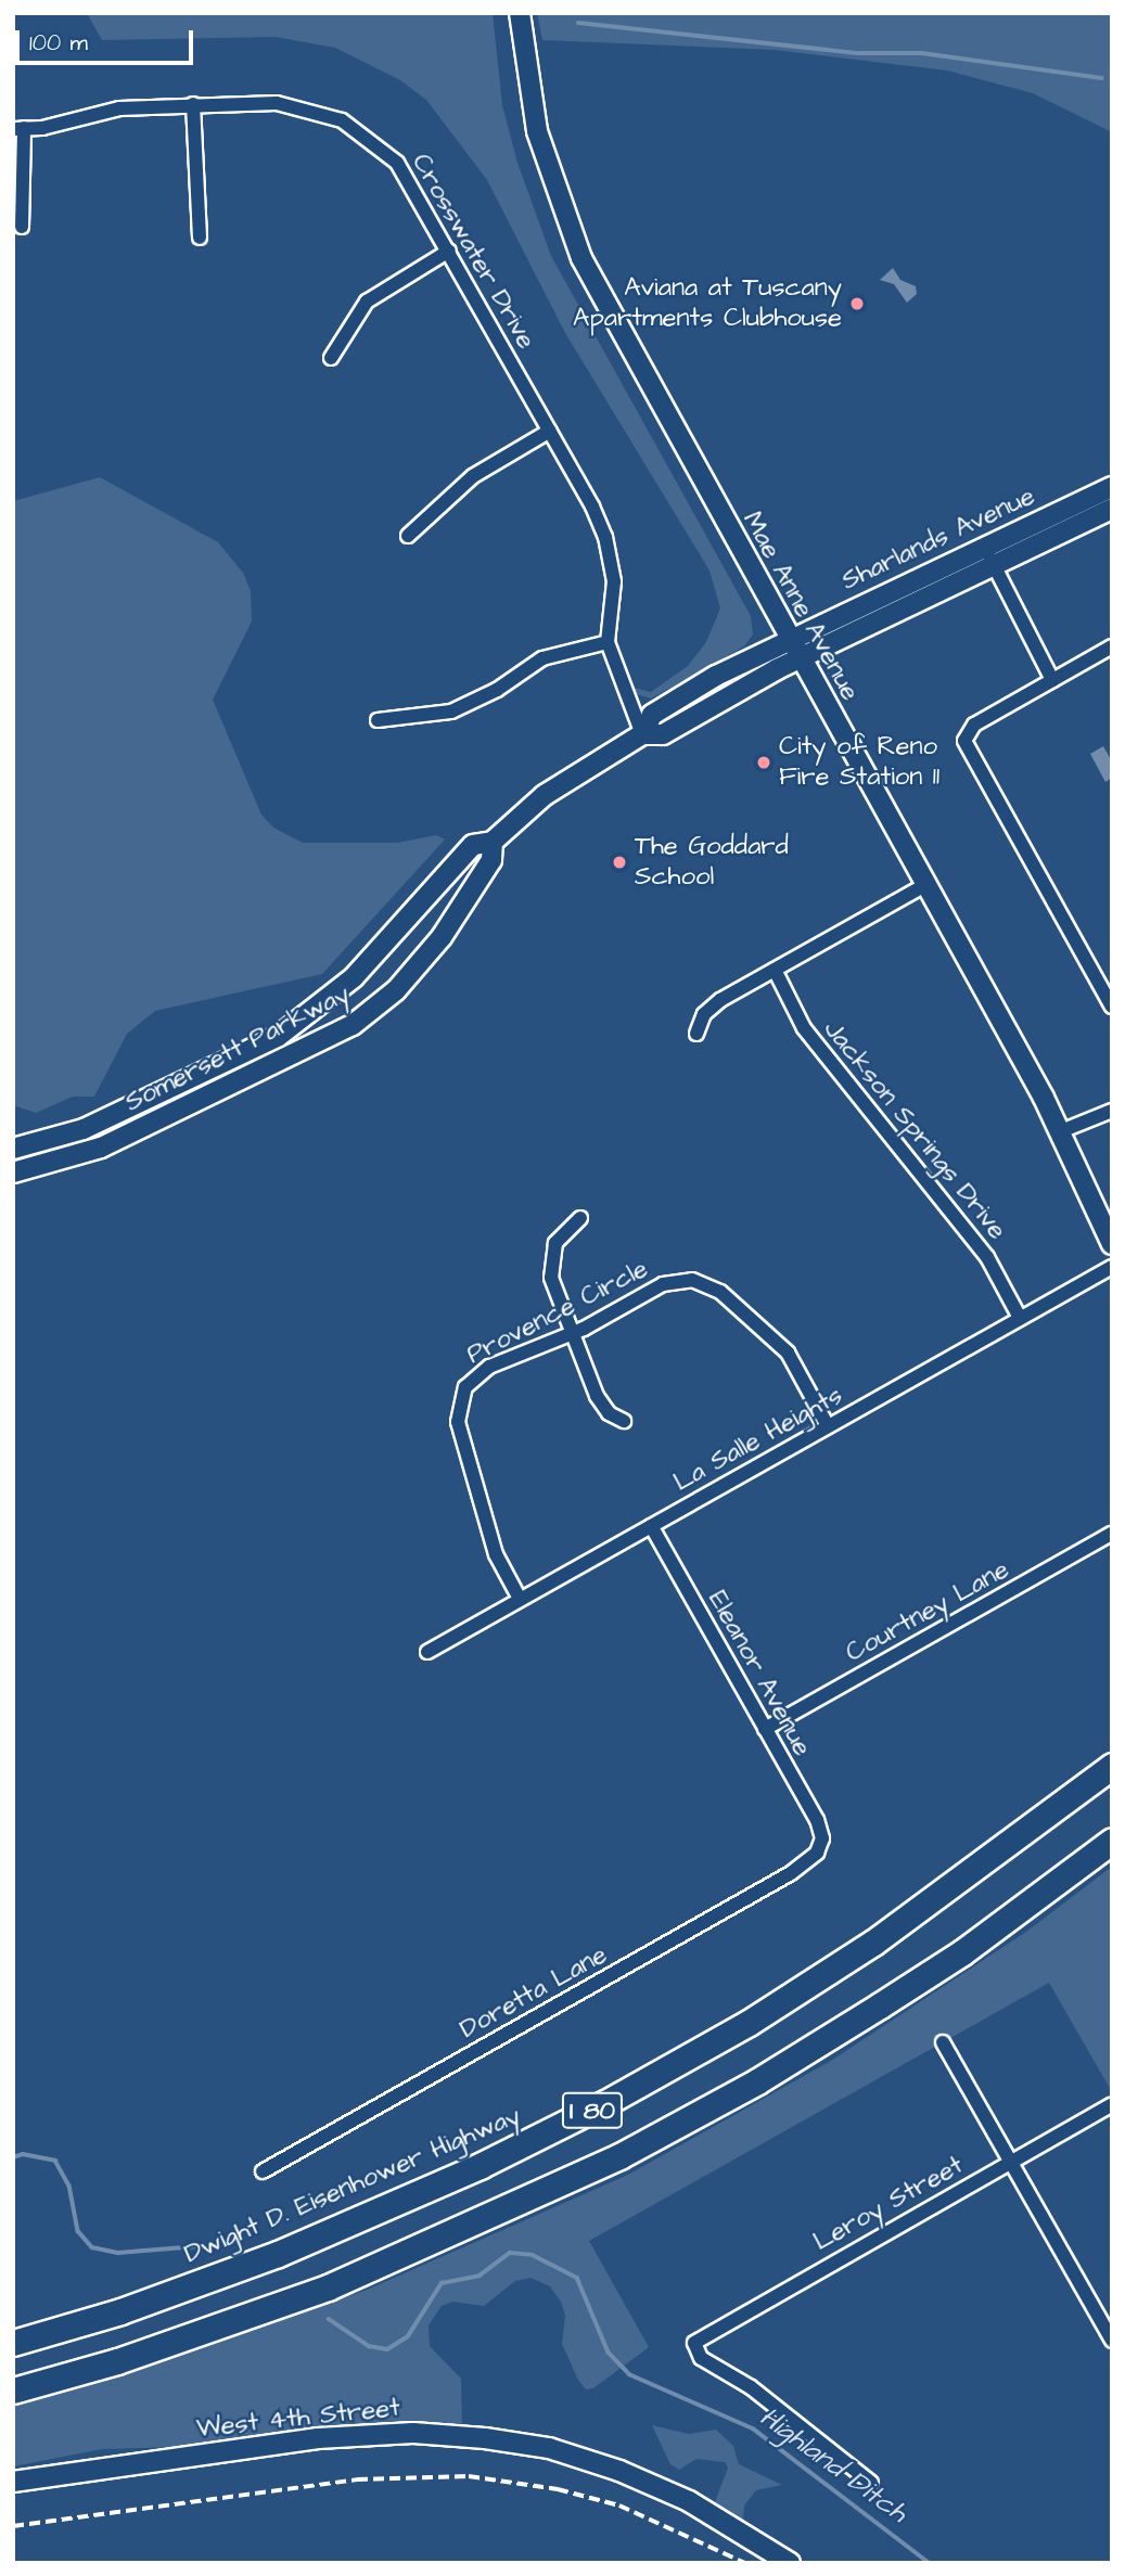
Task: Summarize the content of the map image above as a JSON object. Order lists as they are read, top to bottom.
{
  "streets": {
    "highway": ["I 80", "Dwight D. Eisenhower Highway"],
    "main road": [
      "Sharlands Avenue",
      "Mae Anne Avenue",
      "Somersett Parkway",
      "West 4th Street"
    ],
    "street": [
      "Crosswater Drive",
      "Jackson Springs Drive",
      "Provence Circle",
      "La Salle Heights",
      "Courtney Lane",
      "Eleanor Avenue",
      "Doretta Lane",
      "Leroy Street"
    ]
  },
  "crossings": [
    ["Crosswater Drive", "Somersett Parkway"],
    ["Sharlands Avenue", "Mae Anne Avenue"],
    ["Sharlands Avenue", "Somersett Parkway"],
    ["Mae Anne Avenue", "Somersett Parkway"],
    ["Jackson Springs Drive", "La Salle Heights"],
    ["Provence Circle", "La Salle Heights"],
    ["La Salle Heights", "Eleanor Avenue"],
    ["Courtney Lane", "Eleanor Avenue"],
    ["Eleanor Avenue", "Doretta Lane"]
  ],
  "water": ["Highland Ditch"],
  "places": ["Aviana at Tuscany Apartments Clubhouse", "City of Reno Fire Station 11", "The Goddard School"],
  "scale_bar": "100 m"
}
